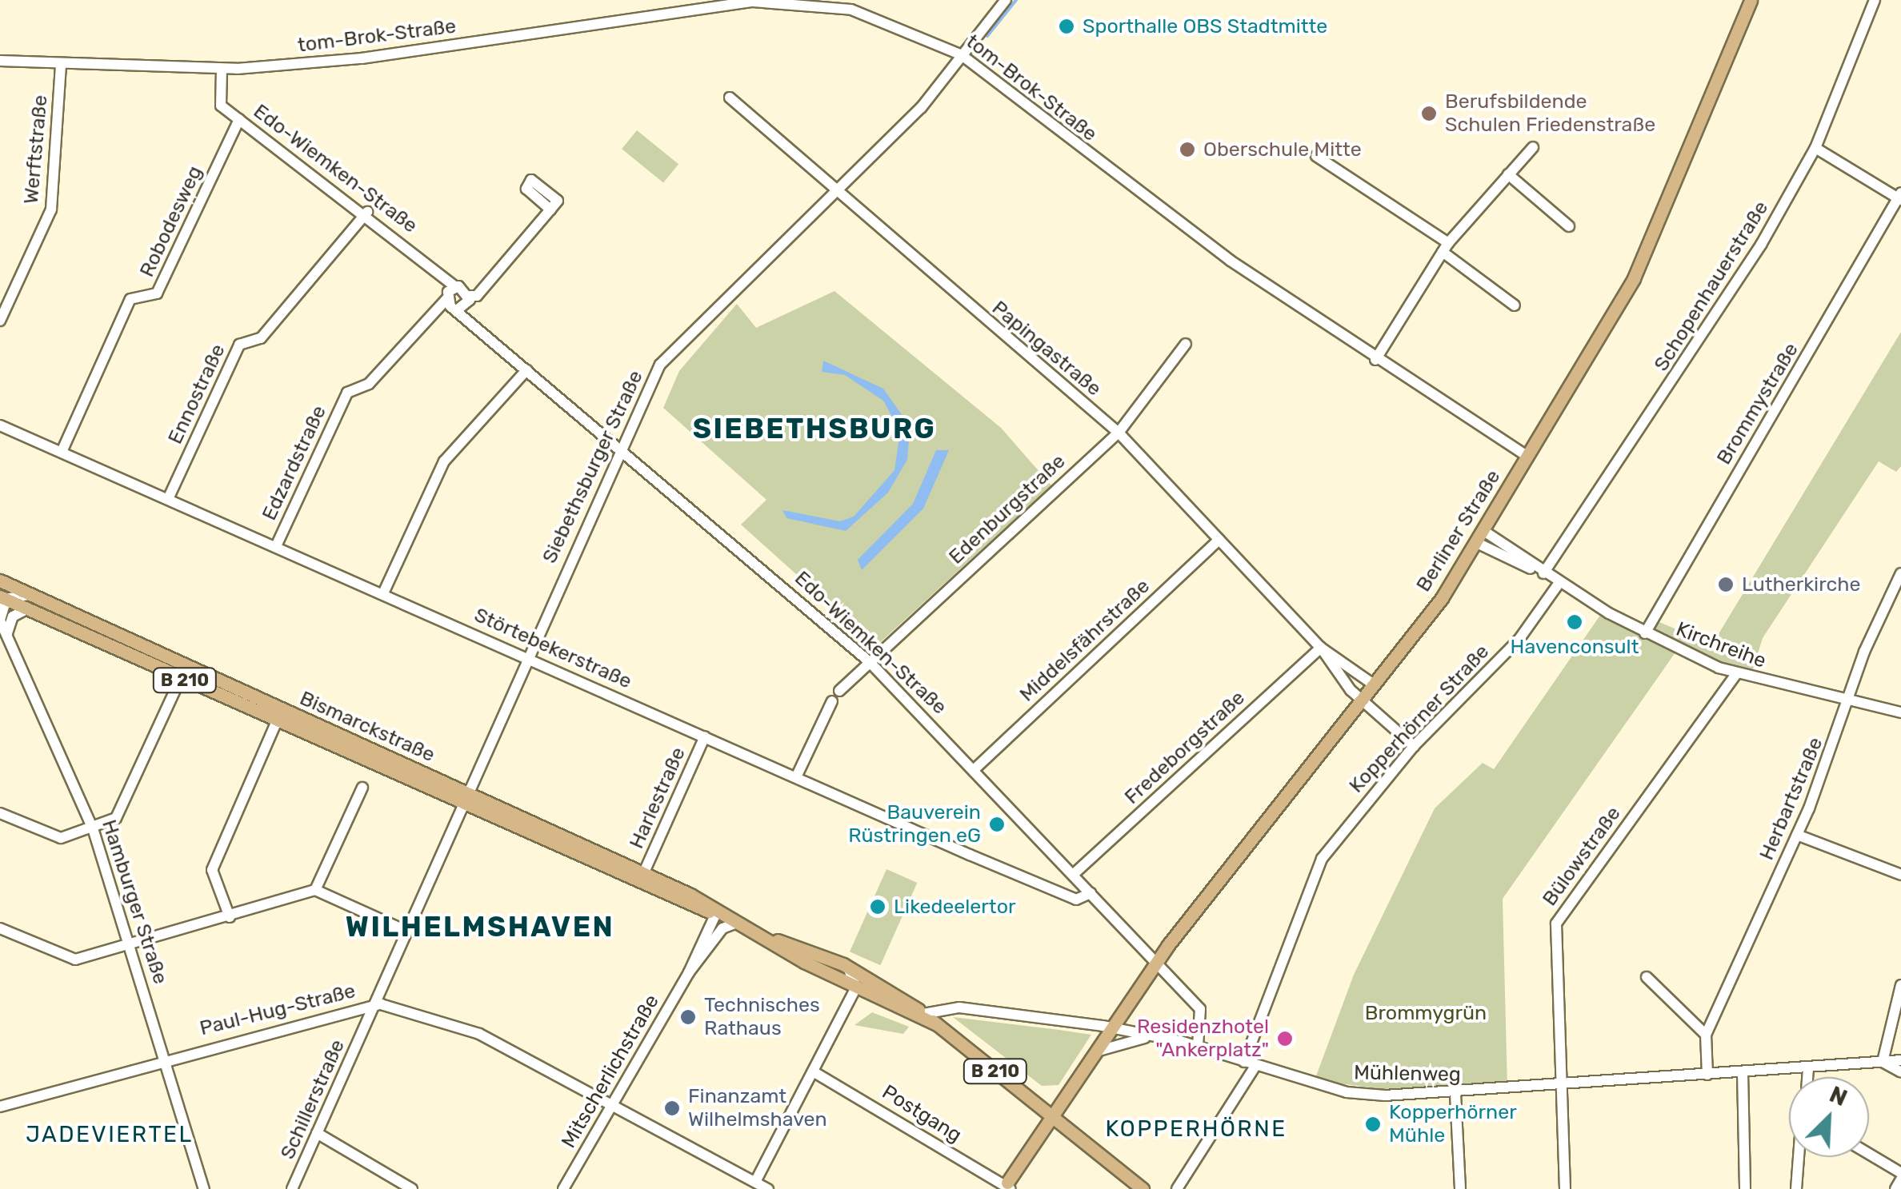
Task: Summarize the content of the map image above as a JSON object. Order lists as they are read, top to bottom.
{
  "streets": {
    "main road": ["Berliner Straße", "B 210", "Bismarckstraße"],
    "street": [
      "tom-Brok-Straße",
      "Werftstraße",
      "Edo-Wiemken-Straße",
      "Robodesweg",
      "Schopenhauerstraße",
      "Papingastraße",
      "Ennostraße",
      "Brommystraße",
      "Edzardstraße",
      "Siebethsburger Straße",
      "Edenburgstraße",
      "Middelsfährstraße",
      "Kirchreihe",
      "Störtebekerstraße",
      "Kopperhörner Straße",
      "Fredeborgstraße",
      "Harlestraße",
      "Herbartstraße",
      "Bülowstraße",
      "Hamburger Straße",
      "Paul-Hug-Straße",
      "Mitscherlichstraße",
      "Mühlenweg",
      "Schillerstraße",
      "Postgang"
    ]
  },
  "crossings": [
    ["tom-Brok-Straße", "Werftstraße"],
    ["tom-Brok-Straße", "Edo-Wiemken-Straße"],
    ["tom-Brok-Straße", "Siebethsburger Straße"],
    ["tom-Brok-Straße", "Berliner Straße"],
    ["Edo-Wiemken-Straße", "Robodesweg"],
    ["Edo-Wiemken-Straße", "Ennostraße"],
    ["Edo-Wiemken-Straße", "Edzardstraße"],
    ["Edo-Wiemken-Straße", "Siebethsburger Straße"],
    ["Edo-Wiemken-Straße", "Edenburgstraße"],
    ["Edo-Wiemken-Straße", "Berliner Straße"],
    ["Edo-Wiemken-Straße", "Middelsfährstraße"],
    ["Edo-Wiemken-Straße", "Störtebekerstraße"],
    ["Edo-Wiemken-Straße", "Fredeborgstraße"],
    ["Edo-Wiemken-Straße", "Mühlenweg"],
    ["Robodesweg", "Störtebekerstraße"],
    ["Schopenhauerstraße", "Kirchreihe"],
    ["Papingastraße", "Siebethsburger Straße"],
    ["Papingastraße", "Edenburgstraße"],
    ["Papingastraße", "Berliner Straße"],
    ["Papingastraße", "Middelsfährstraße"],
    ["Papingastraße", "Kopperhörner Straße"],
    ["Papingastraße", "Fredeborgstraße"],
    ["Ennostraße", "Störtebekerstraße"],
    ["Brommystraße", "Kirchreihe"],
    ["Edzardstraße", "Störtebekerstraße"],
    ["Siebethsburger Straße", "Störtebekerstraße"],
    ["Siebethsburger Straße", "Bismarckstraße"],
    ["Siebethsburger Straße", "Schillerstraße"],
    ["Berliner Straße", "Kirchreihe"],
    ["Berliner Straße", "Bismarckstraße"],
    ["Berliner Straße", "Mühlenweg"],
    ["Berliner Straße", "Postgang"],
    ["Kirchreihe", "Kopperhörner Straße"],
    ["Kirchreihe", "Herbartstraße"],
    ["Kirchreihe", "Bülowstraße"],
    ["Störtebekerstraße", "Harlestraße"],
    ["Kopperhörner Straße", "Mühlenweg"],
    ["Bismarckstraße", "Harlestraße"],
    ["Bismarckstraße", "Hamburger Straße"],
    ["Bismarckstraße", "Mitscherlichstraße"],
    ["Bismarckstraße", "Mühlenweg"],
    ["Bismarckstraße", "Schillerstraße"],
    ["Herbartstraße", "Mühlenweg"],
    ["Bülowstraße", "Mühlenweg"],
    ["Hamburger Straße", "Paul-Hug-Straße"],
    ["Paul-Hug-Straße", "Mitscherlichstraße"],
    ["Paul-Hug-Straße", "Schillerstraße"]
  ],
  "districts": [
    "SIEBETHSBURG",
    "WILHELMSHAVEN",
    "KOPPERHÖRNE",
    "JADEVIERTEL"
  ],
  "parks": ["Brommygrün"],
  "places": [
    "Sporthalle OBS Stadtmitte",
    "Berufsbildende Schulen Friedenstraße",
    "Oberschule Mitte",
    "Lutherkirche",
    "Havenconsult",
    "Bauverein Rüstringen eG",
    "Likedeelertor",
    "Technisches Rathaus",
    "Residenzhotel \"Ankerplatz\"",
    "Finanzamt Wilhelmshaven",
    "Kopperhörner Mühle"
  ],
  "north": "top right"
}
